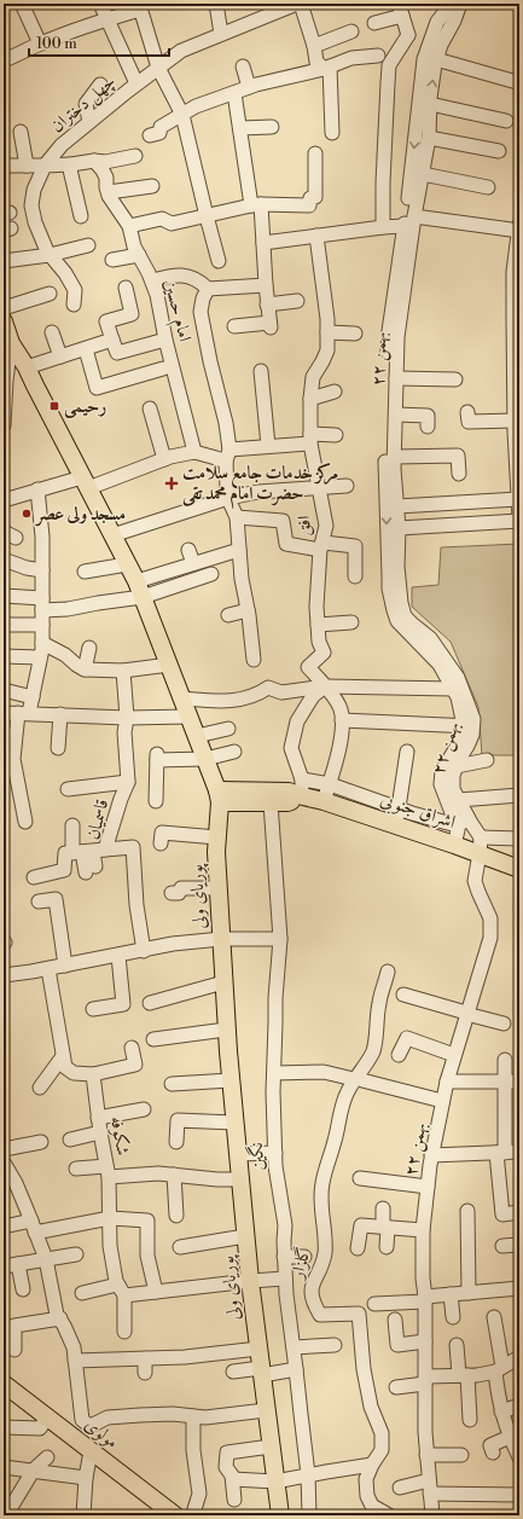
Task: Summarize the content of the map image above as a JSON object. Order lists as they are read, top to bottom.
{
  "streets": {
    "main road": ["اشراق جنوبی", "پوریای ولی", "مولوی"],
    "street": [
      "چهل دختران",
      "امام حسین",
      "۲۲ بهمن",
      "افق",
      "قاسمیان",
      "شکوفه",
      "نگین",
      "گلزار"
    ]
  },
  "crossings": [
    ["۲۲ بهمن", "اشراق جنوبی"],
    ["افق", "اشراق جنوبی"],
    ["اشراق جنوبی", "پوریای ولی"],
    ["اشراق جنوبی", "نگین"]
  ],
  "places": {
    "transit": ["رحیمی"],
    "health": ["مرکز خدمات جامع سلامت حضرت امام محمد تقی"],
    "other": ["مسجد ولی عصر"]
  },
  "scale_bar": "100 m"
}
